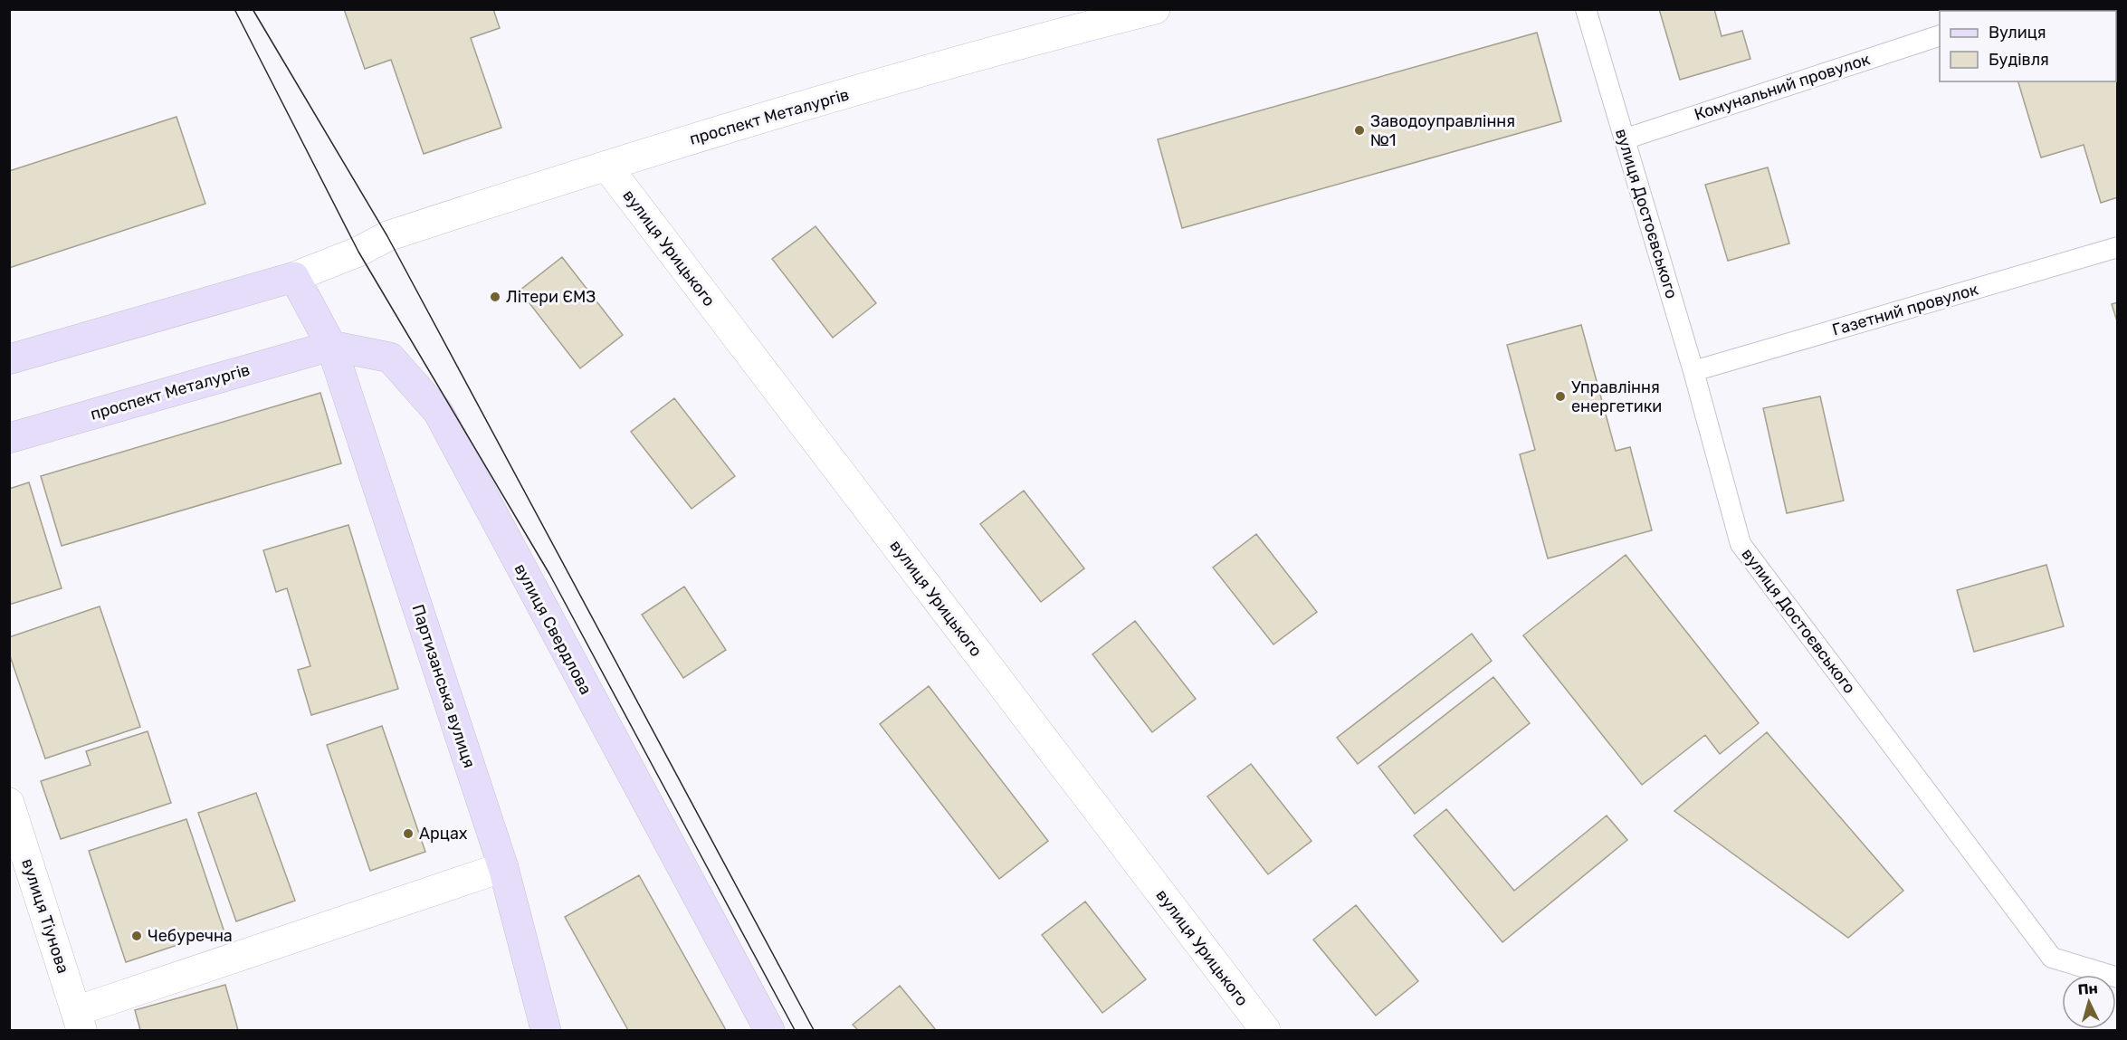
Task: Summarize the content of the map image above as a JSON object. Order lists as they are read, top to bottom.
{
  "streets": {
    "street": [
      "проспект Металургів",
      "вулиця Урицького",
      "вулиця Свердлова",
      "Партизанська вулиця",
      "вулиця Тіунова"
    ],
    "lane": ["Комунальний провулок", "вулиця Достоєвського", "Газетний провулок"]
  },
  "crossings": [
    ["Комунальний провулок", "вулиця Достоєвського"],
    ["проспект Металургів", "вулиця Урицького"],
    ["проспект Металургів", "вулиця Свердлова"],
    ["проспект Металургів", "Партизанська вулиця"],
    ["вулиця Достоєвського", "Газетний провулок"],
    ["вулиця Свердлова", "Партизанська вулиця"]
  ],
  "places": [
    "Заводоуправління №1",
    "Літери ЄМЗ",
    "Управління енергетики",
    "Арцах",
    "Чебуречна"
  ],
  "legend": ["Вулиця", "Будівля"],
  "north": "top"
}
